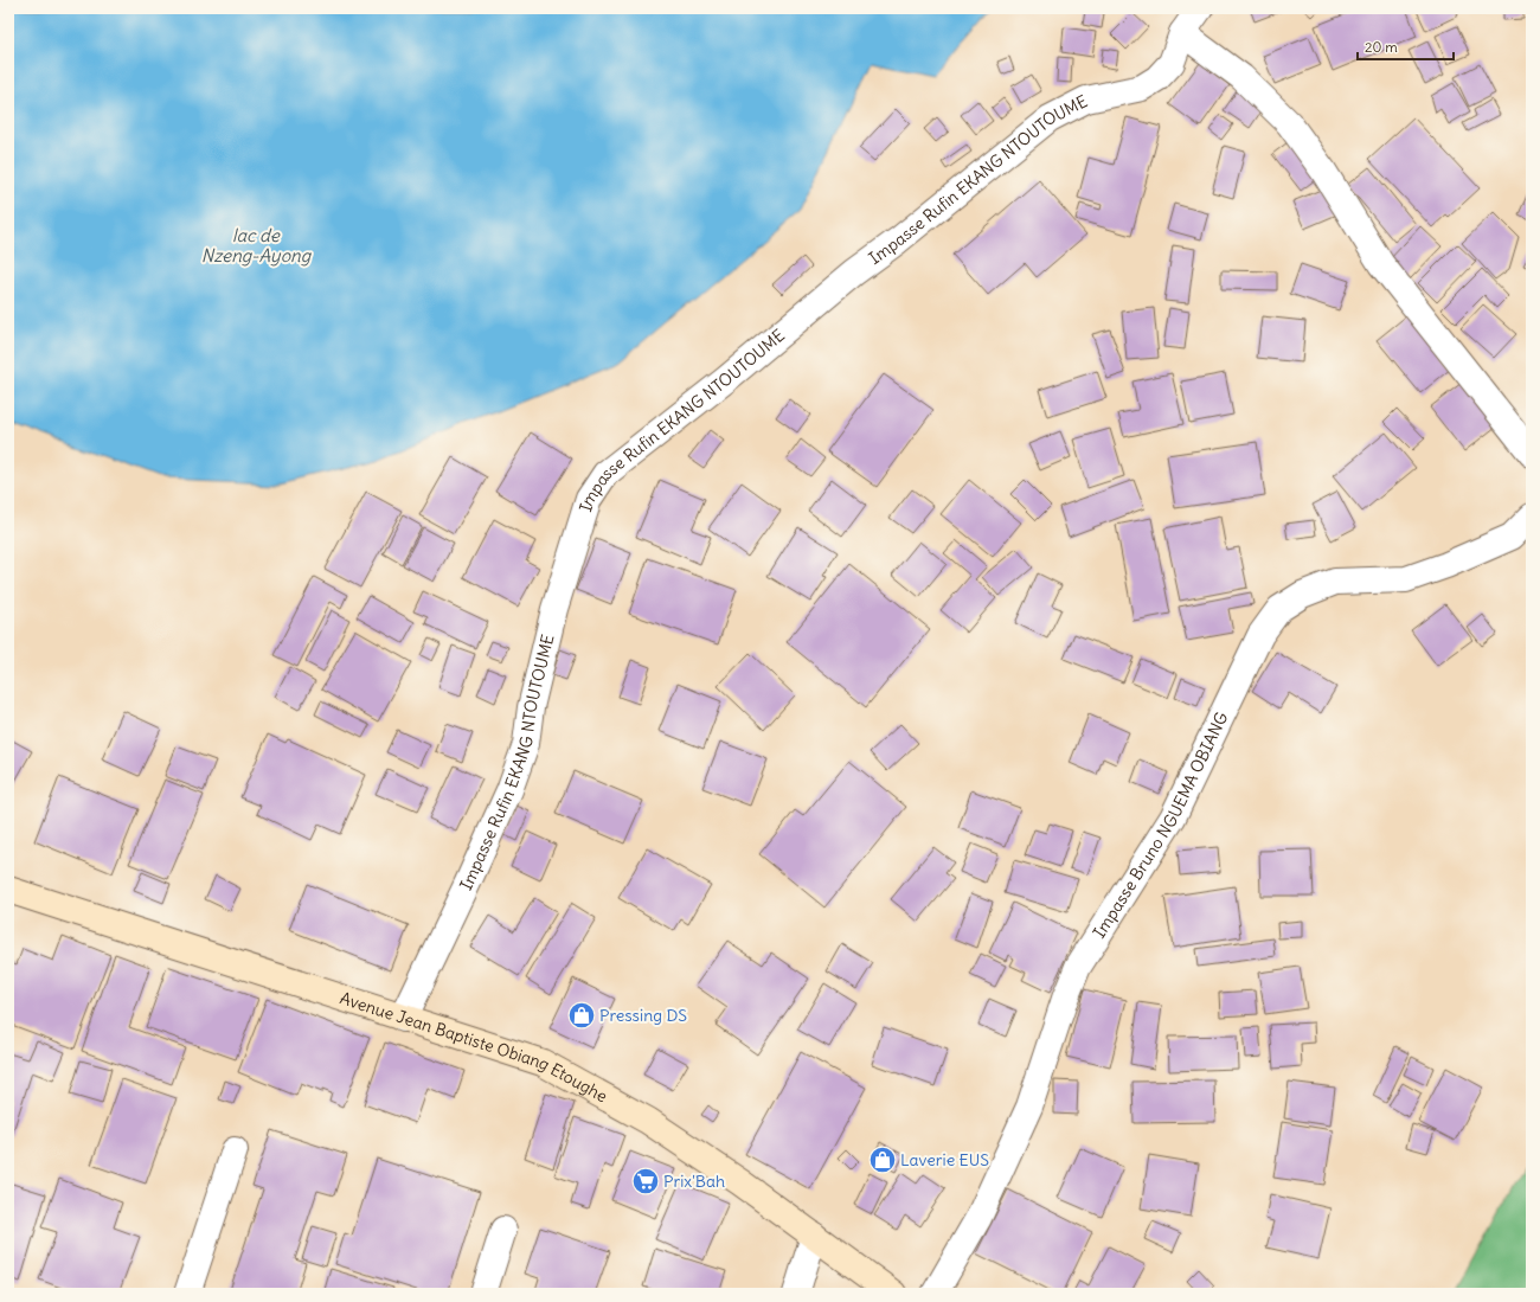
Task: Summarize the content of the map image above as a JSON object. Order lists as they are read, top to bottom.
{
  "streets": {
    "street": ["Impasse Rufin EKANG NTOUTOUME", "Impasse Bruno NGUEMA OBIANG", "Avenue Jean Baptiste Obiang Etoughe"]
  },
  "crossings": [
    ["Impasse Rufin EKANG NTOUTOUME", "Avenue Jean Baptiste Obiang Etoughe"]
  ],
  "water": ["lac de Nzeng-Ayong"],
  "places": {
    "shop": ["Pressing DS", "Laverie EUS"],
    "supermarket": ["Prix'Bah"]
  },
  "scale_bar": "20 m"
}
